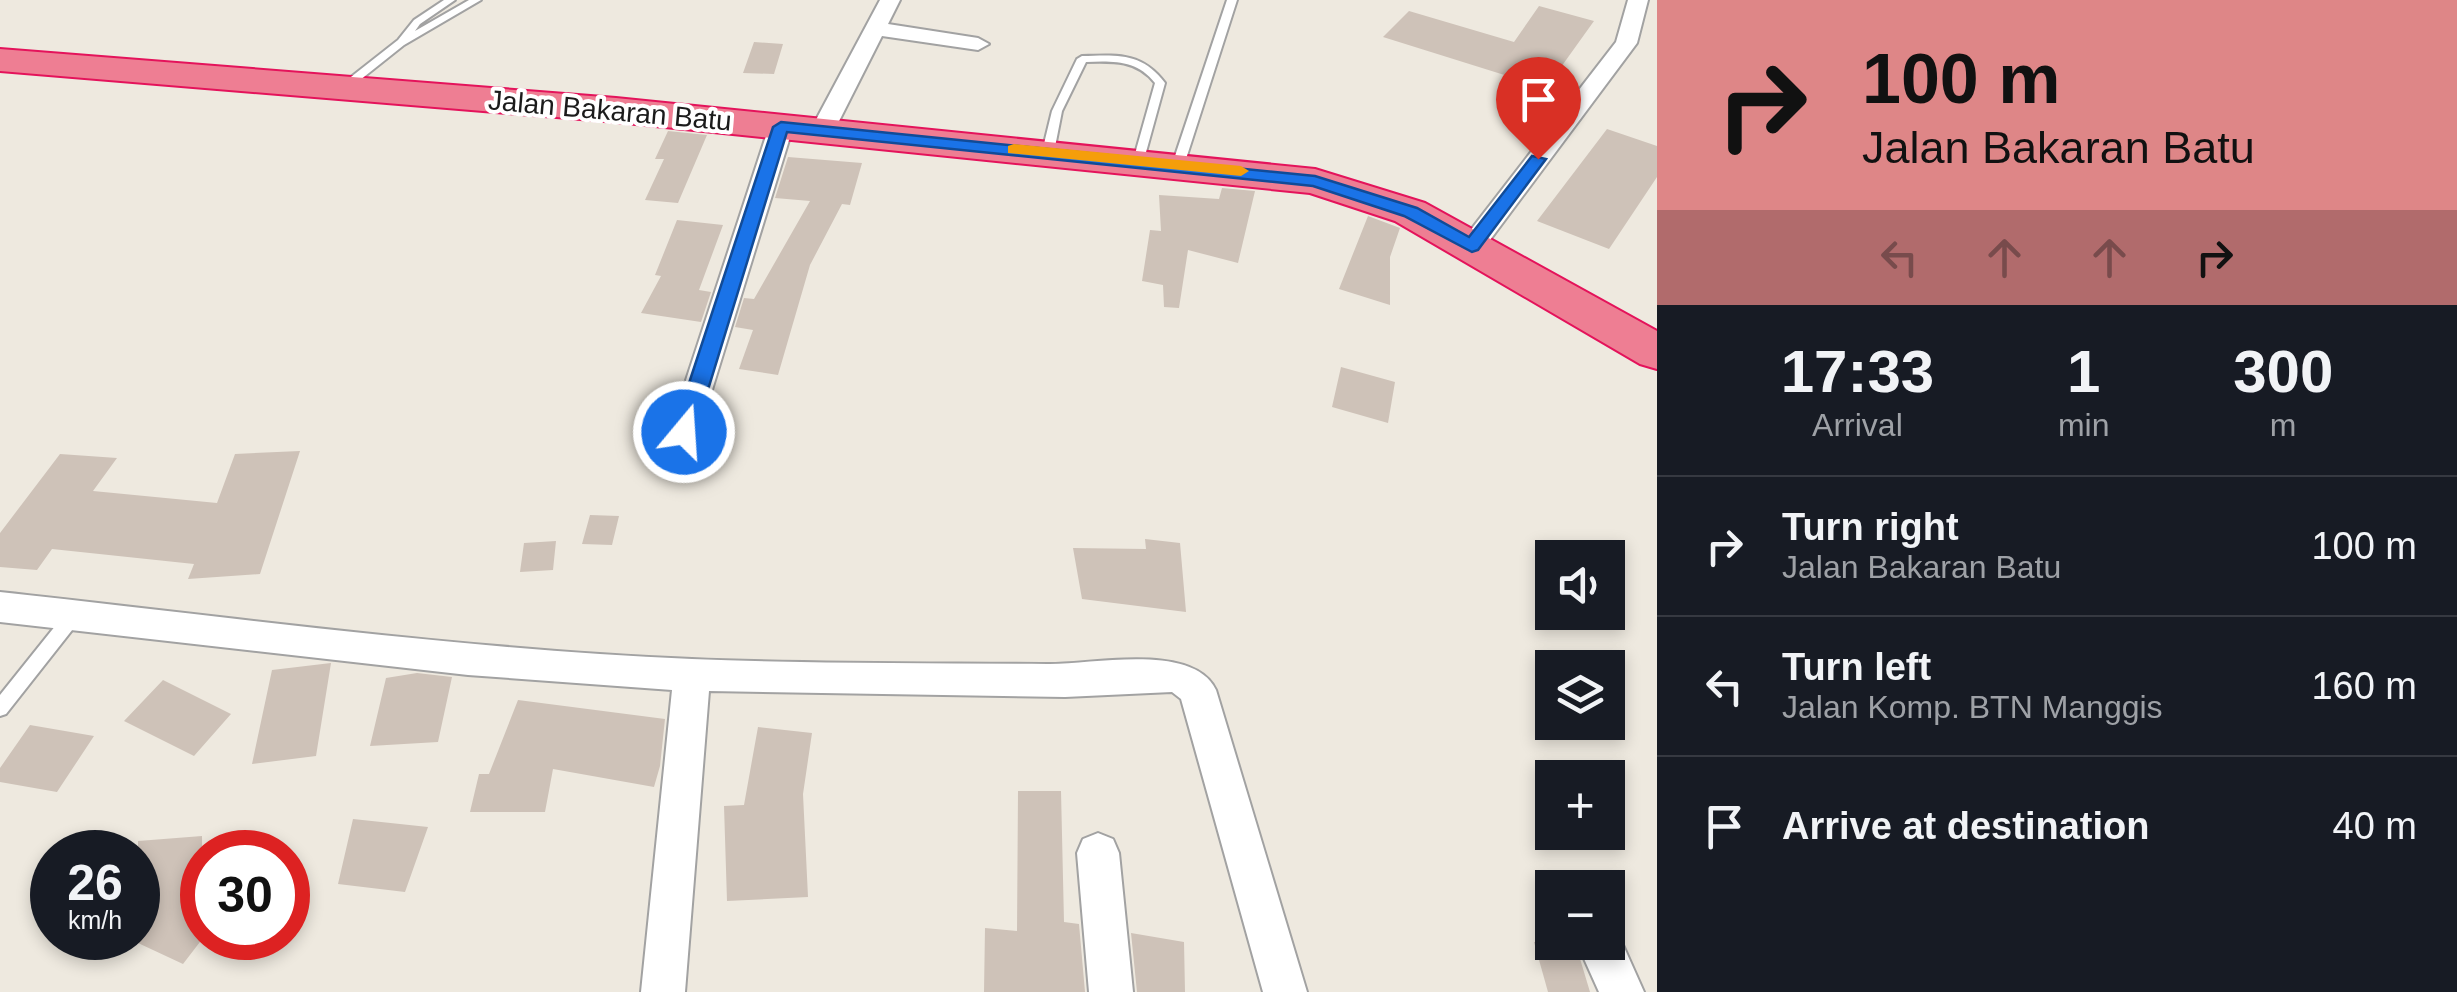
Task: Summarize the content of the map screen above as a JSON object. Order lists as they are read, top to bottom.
{
  "streets": {
    "highway": ["Jalan Bakaran Batu"]
  },
  "page": {
    "turn": ["100 m", "Jalan Bakaran Batu"],
    "eta": [
      "17:33",
      "Arrival",
      "1",
      "min",
      "300",
      "m"
    ],
    "list": [
      {
        "name": "Turn right",
        "note": "Jalan Bakaran Batu",
        "value": "100 m"
      },
      {
        "name": "Turn left",
        "note": "Jalan Komp. BTN Manggis",
        "value": "160 m"
      },
      {
        "name": "Arrive at destination",
        "value": "40 m"
      }
    ],
    "map_buttons": ["+", "−"],
    "speed": "26 km/h",
    "limit": "30"
  }
}
